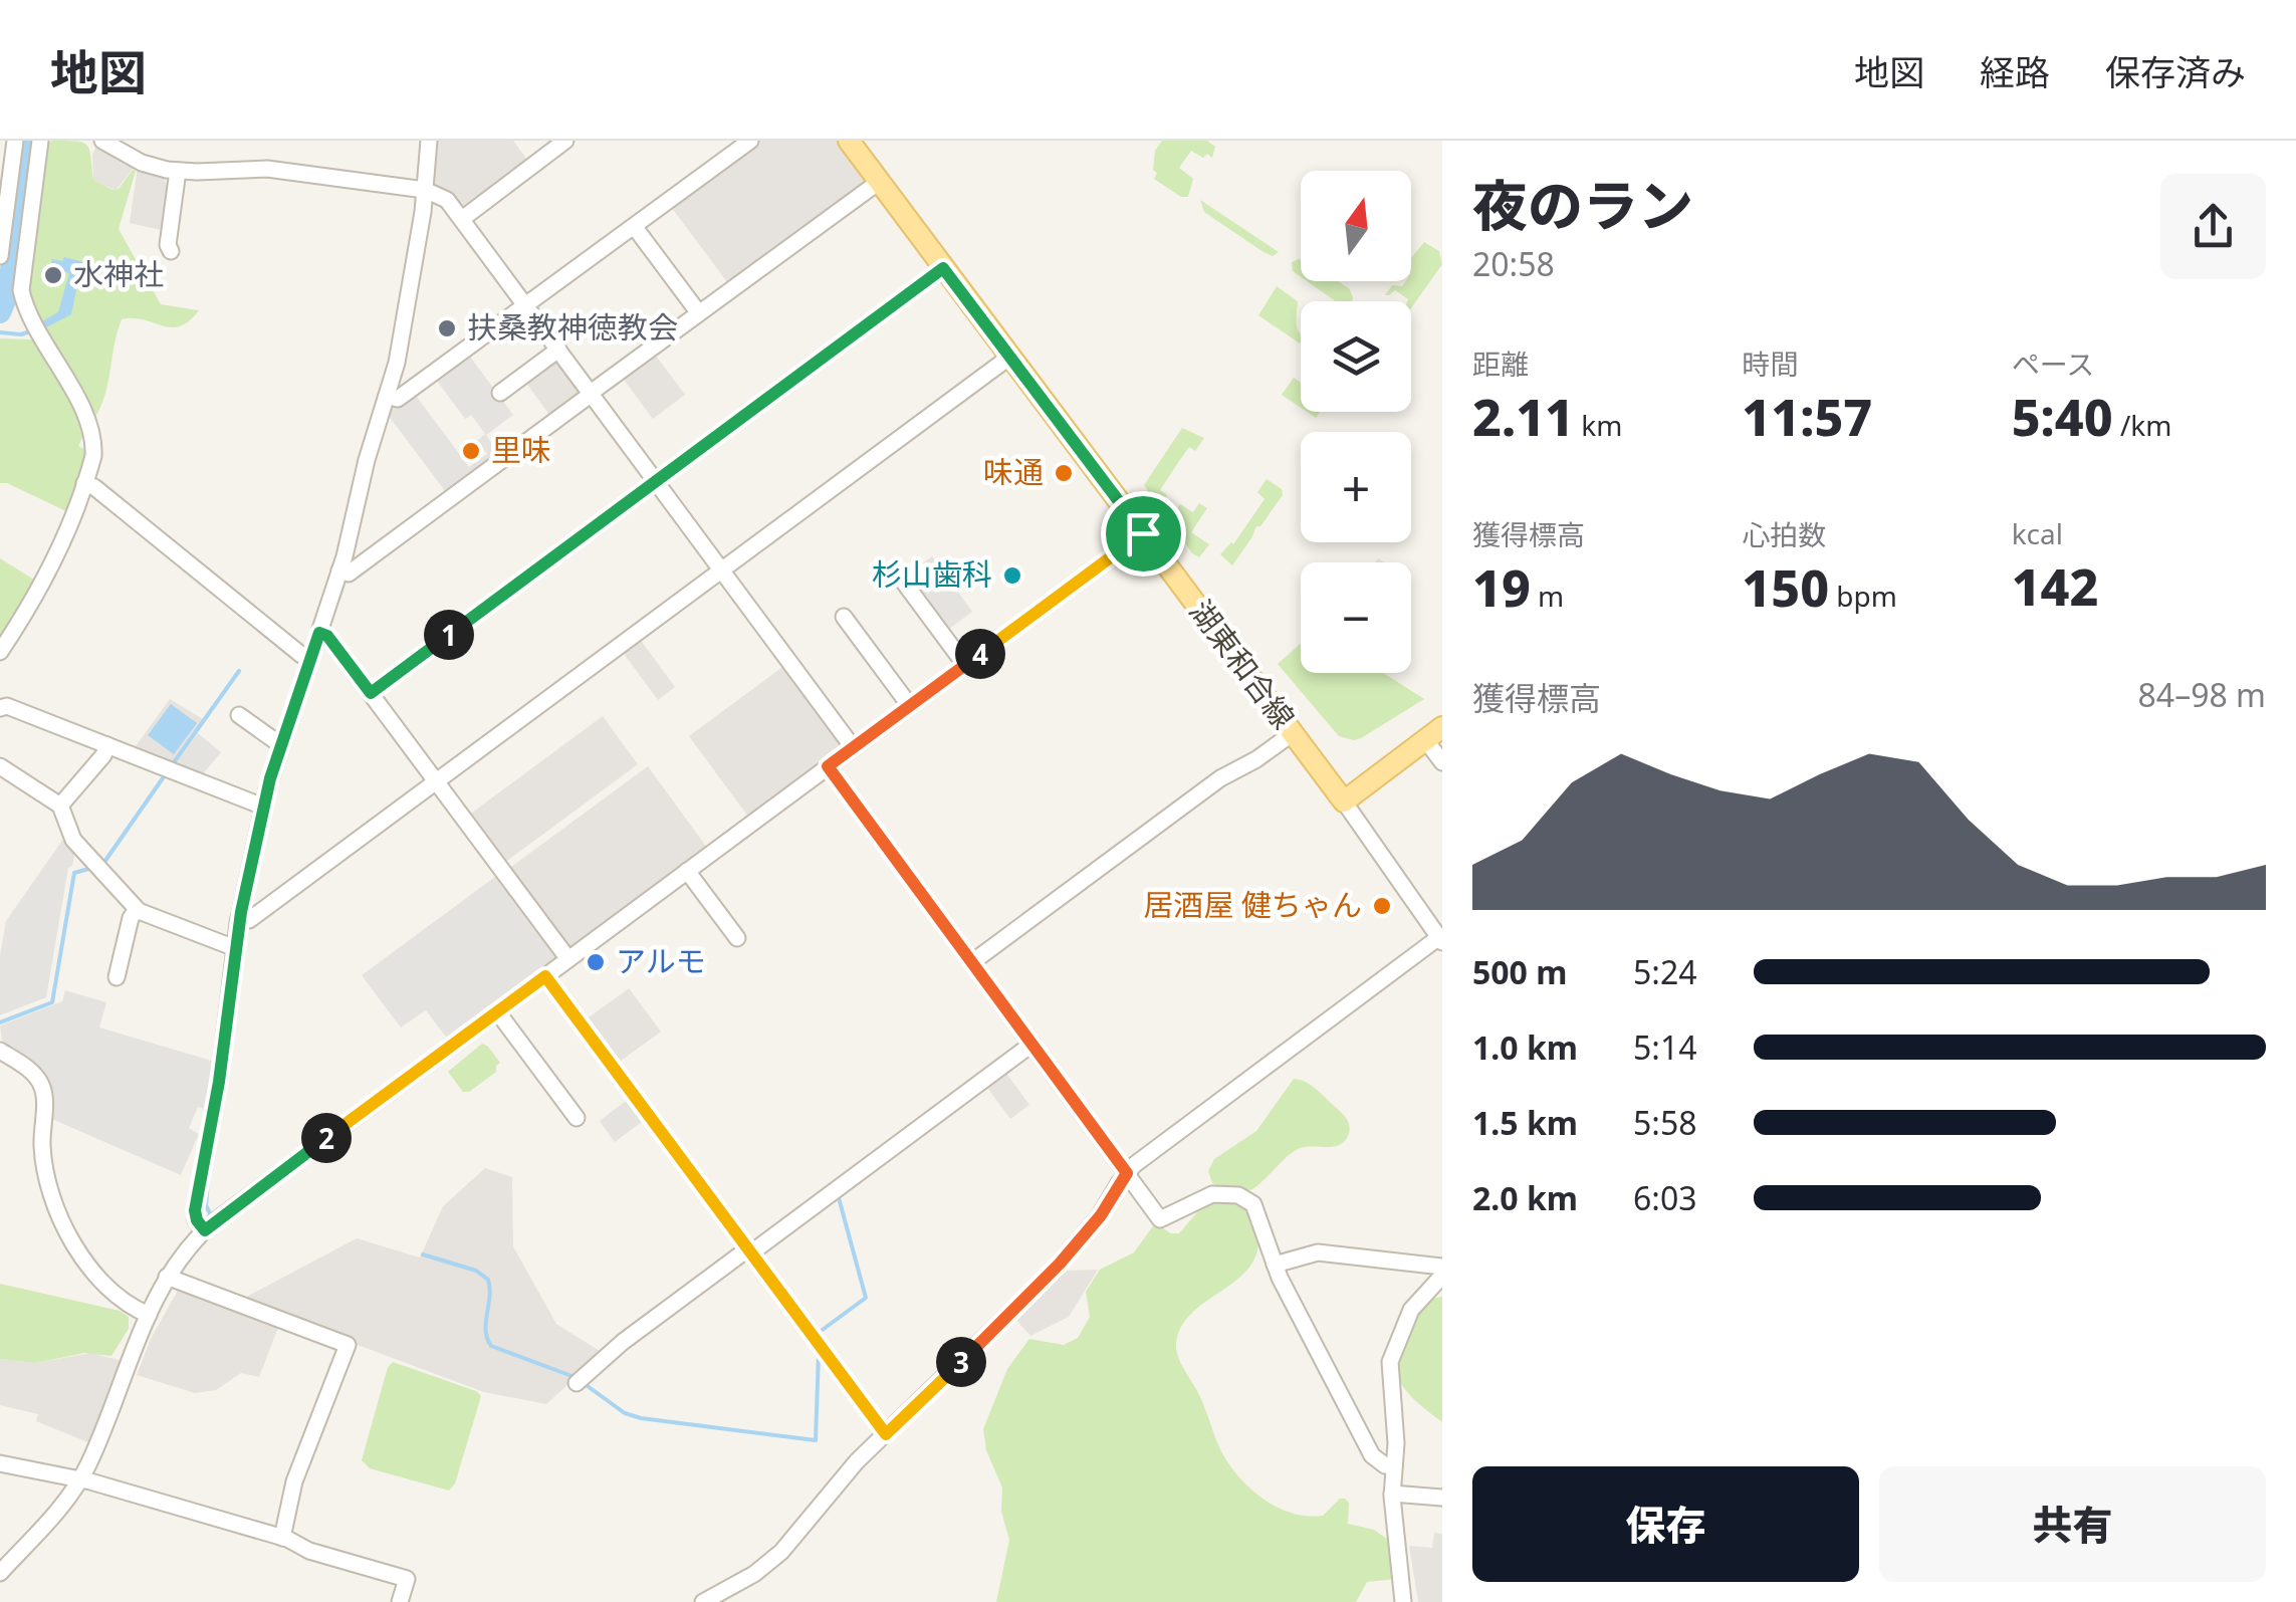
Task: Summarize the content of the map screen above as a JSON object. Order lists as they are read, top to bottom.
{
  "streets": {
    "main road": ["湖東和合線"]
  },
  "places": [
    "水神社",
    "扶桑教神徳教会",
    "里味",
    "味通",
    "杉山歯科",
    "居酒屋 健ちゃん",
    "アルモ"
  ],
  "north": "top",
  "page": {
    "header": "地図",
    "nav": ["地図", "経路", "保存済み"],
    "heading": ["夜のラン", "20:58"],
    "map_buttons": ["+", "−"],
    "stats": [
      ["距離", "2.11 km"],
      ["時間", "11:57"],
      ["ペース", "5:40 /km"],
      ["獲得標高", "19 m"],
      ["心拍数", "150 bpm"],
      ["kcal", "142"]
    ],
    "pins": [
      "1",
      "4",
      "2",
      "3"
    ],
    "chart": ["獲得標高", "84–98 m"],
    "list": [
      {
        "name": "500 m",
        "note": "5:24"
      },
      {
        "name": "1.0 km",
        "note": "5:14"
      },
      {
        "name": "1.5 km",
        "note": "5:58"
      },
      {
        "name": "2.0 km",
        "note": "6:03"
      }
    ],
    "buttons": ["保存", "共有"]
  }
}
